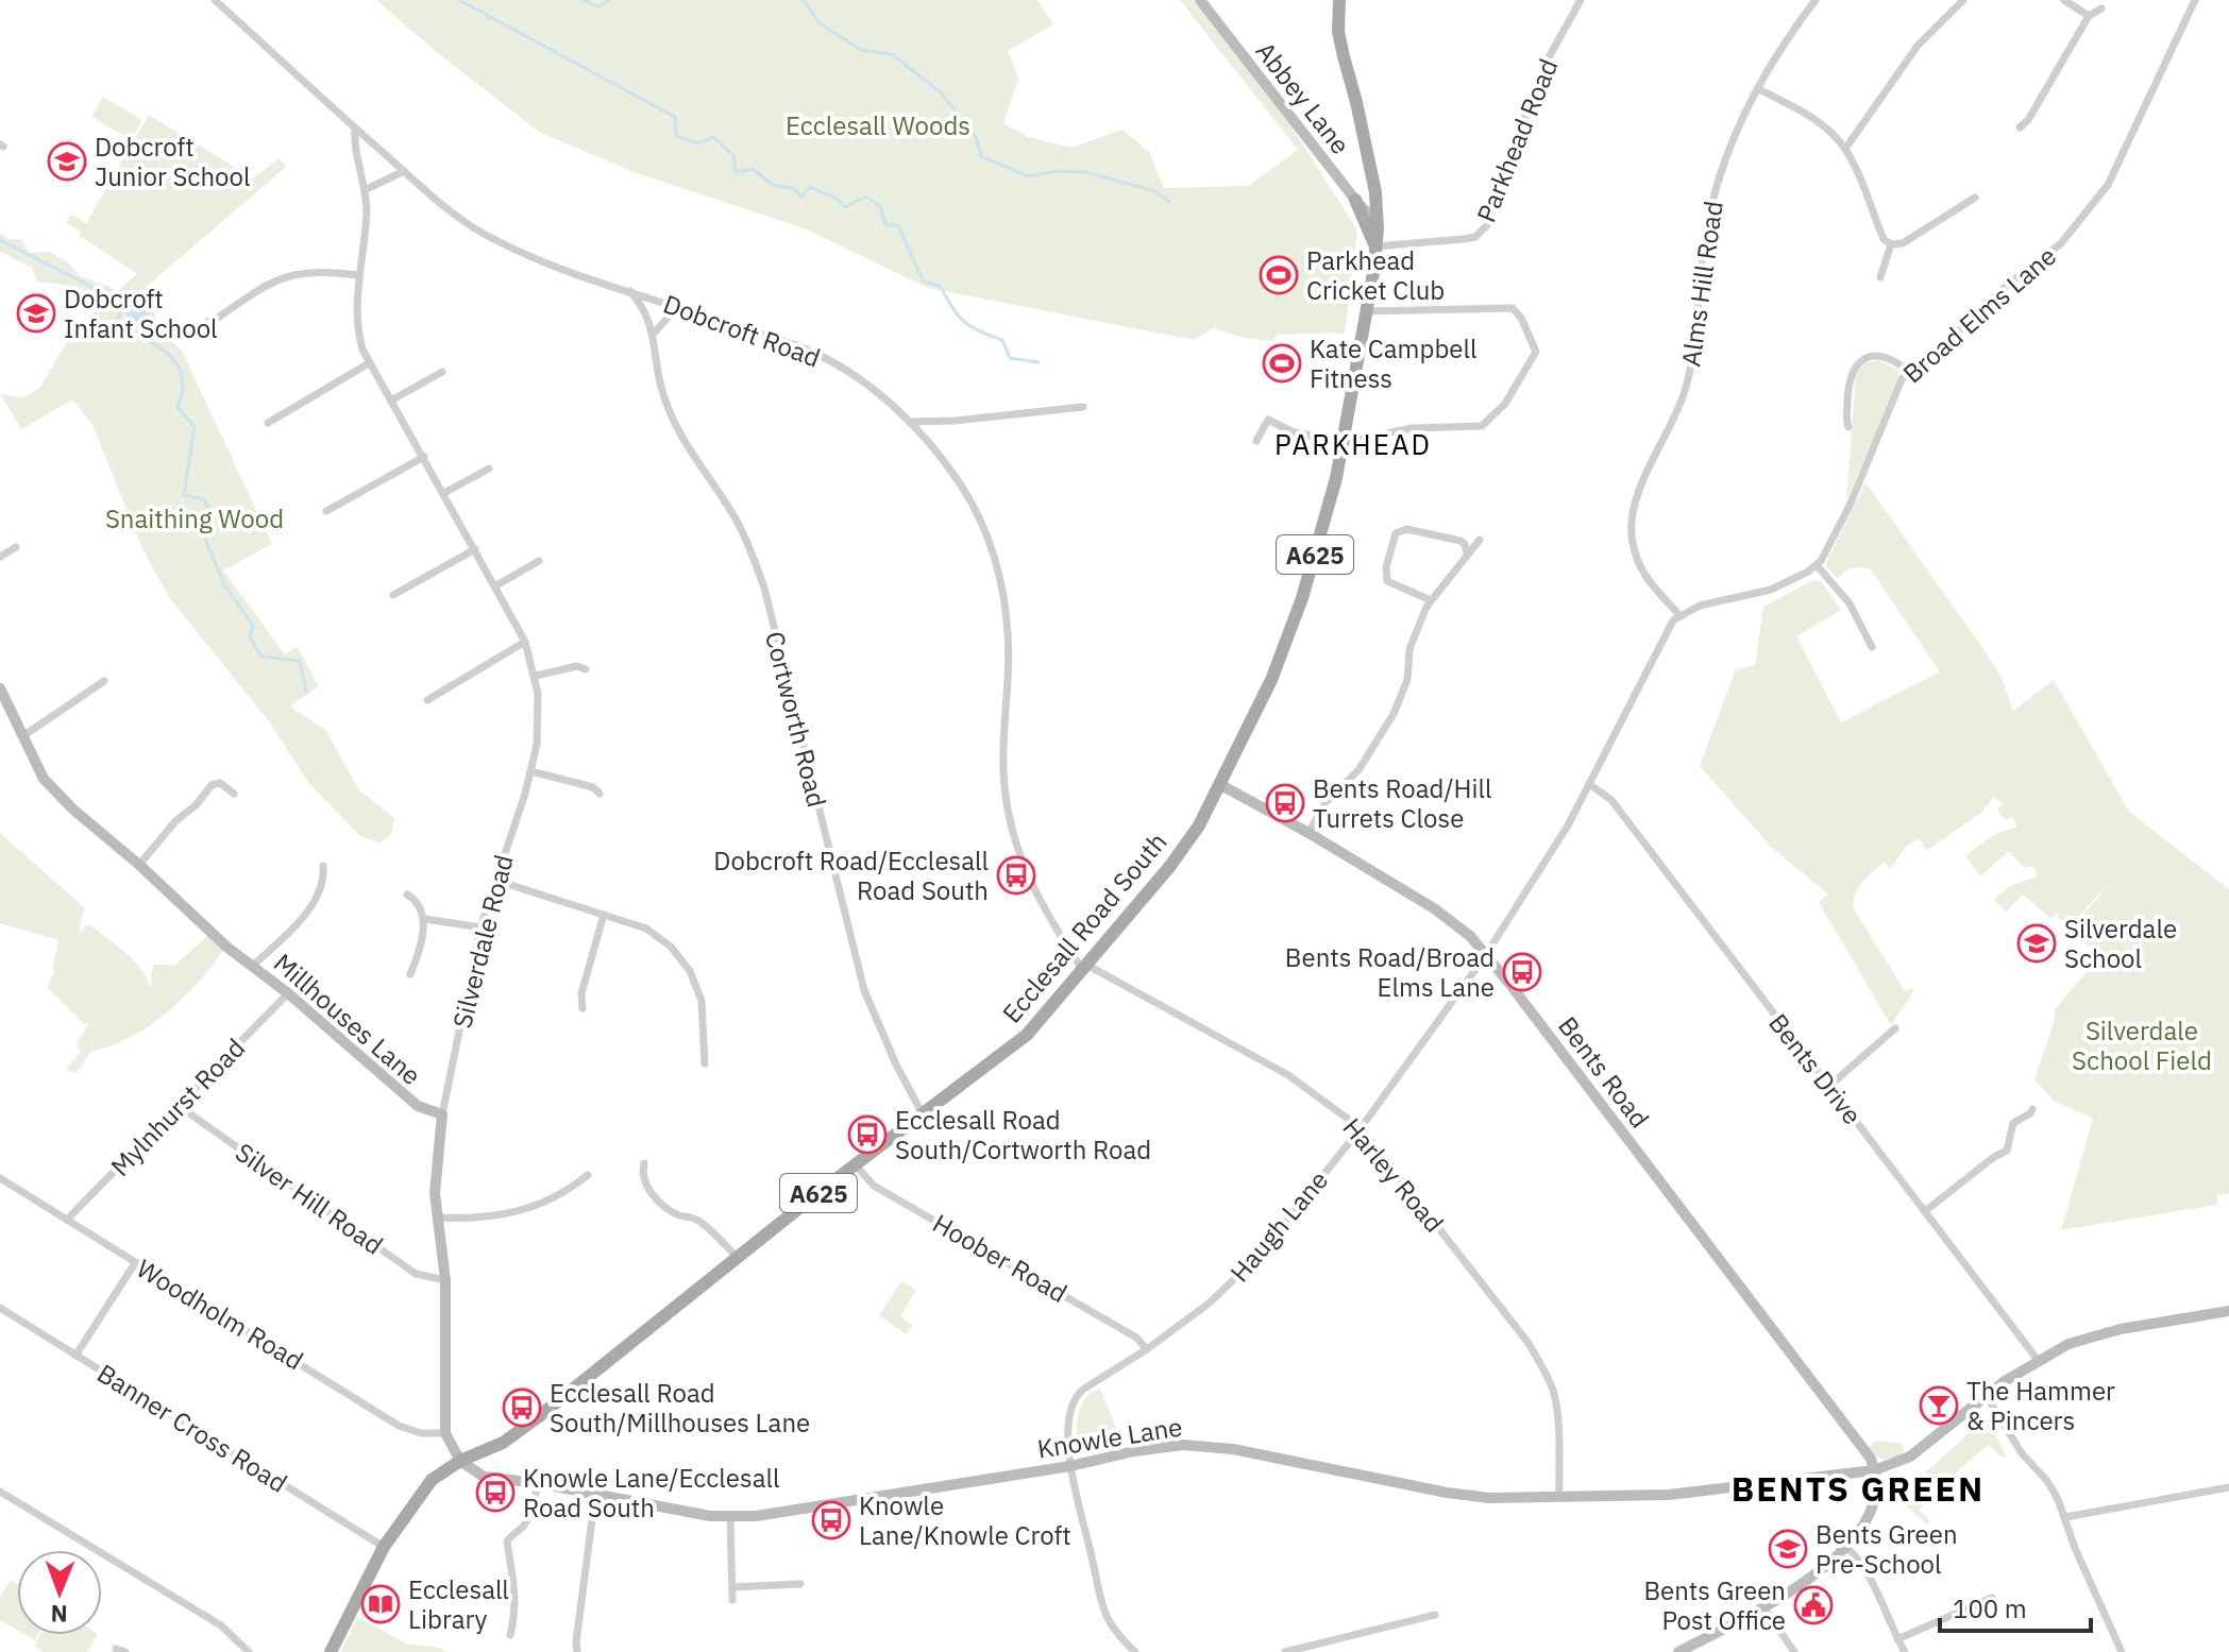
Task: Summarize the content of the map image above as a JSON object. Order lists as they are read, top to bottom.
{
  "streets": {
    "main road": ["A625", "Ecclesall Road South"],
    "street": [
      "Abbey Lane",
      "Parkhead Road",
      "Alms Hill Road",
      "Broad Elms Lane",
      "Dobcroft Road",
      "Cortworth Road",
      "Silverdale Road",
      "Millhouses Lane",
      "Bents Drive",
      "Bents Road",
      "Mylnhurst Road",
      "Harley Road",
      "Silver Hill Road",
      "Haugh Lane",
      "Hoober Road",
      "Woodholm Road",
      "Banner Cross Road",
      "Knowle Lane"
    ]
  },
  "crossings": [
    ["Abbey Lane", "Ecclesall Road South"],
    ["Parkhead Road", "Ecclesall Road South"],
    ["Dobcroft Road", "Cortworth Road"],
    ["Dobcroft Road", "Ecclesall Road South"],
    ["Dobcroft Road", "Silverdale Road"],
    ["Dobcroft Road", "Harley Road"],
    ["Cortworth Road", "Ecclesall Road South"],
    ["Ecclesall Road South", "Bents Road"],
    ["Ecclesall Road South", "Harley Road"],
    ["Ecclesall Road South", "Hoober Road"],
    ["Ecclesall Road South", "Banner Cross Road"],
    ["Ecclesall Road South", "Knowle Lane"],
    ["Silverdale Road", "Millhouses Lane"],
    ["Millhouses Lane", "Mylnhurst Road"],
    ["Bents Drive", "Knowle Lane"],
    ["Bents Road", "Haugh Lane"],
    ["Bents Road", "Knowle Lane"],
    ["Mylnhurst Road", "Silver Hill Road"],
    ["Mylnhurst Road", "Woodholm Road"],
    ["Harley Road", "Haugh Lane"],
    ["Harley Road", "Knowle Lane"],
    ["Haugh Lane", "Hoober Road"],
    ["Haugh Lane", "Knowle Lane"]
  ],
  "districts": ["PARKHEAD", "BENTS GREEN"],
  "parks": ["Ecclesall Woods", "Snaithing Wood", "Silverdale School Field"],
  "places": {
    "school or university": [
      "Dobcroft Junior School",
      "Dobcroft Infant School",
      "Silverdale School",
      "Bents Green Pre-School"
    ],
    "sports": ["Parkhead Cricket Club", "Kate Campbell Fitness"],
    "bus stop": [
      "Bents Road/Hill Turrets Close",
      "Dobcroft Road/Ecclesall Road South",
      "Bents Road/Broad Elms Lane",
      "Ecclesall Road South/Cortworth Road",
      "Ecclesall Road South/Millhouses Lane",
      "Knowle Lane/Ecclesall Road South",
      "Knowle Lane/Knowle Croft"
    ],
    "bar": ["The Hammer & Pincers"],
    "library": ["Ecclesall Library"],
    "public building": ["Bents Green Post Office"]
  },
  "scale_bar": "100 m",
  "north": "bottom"
}
